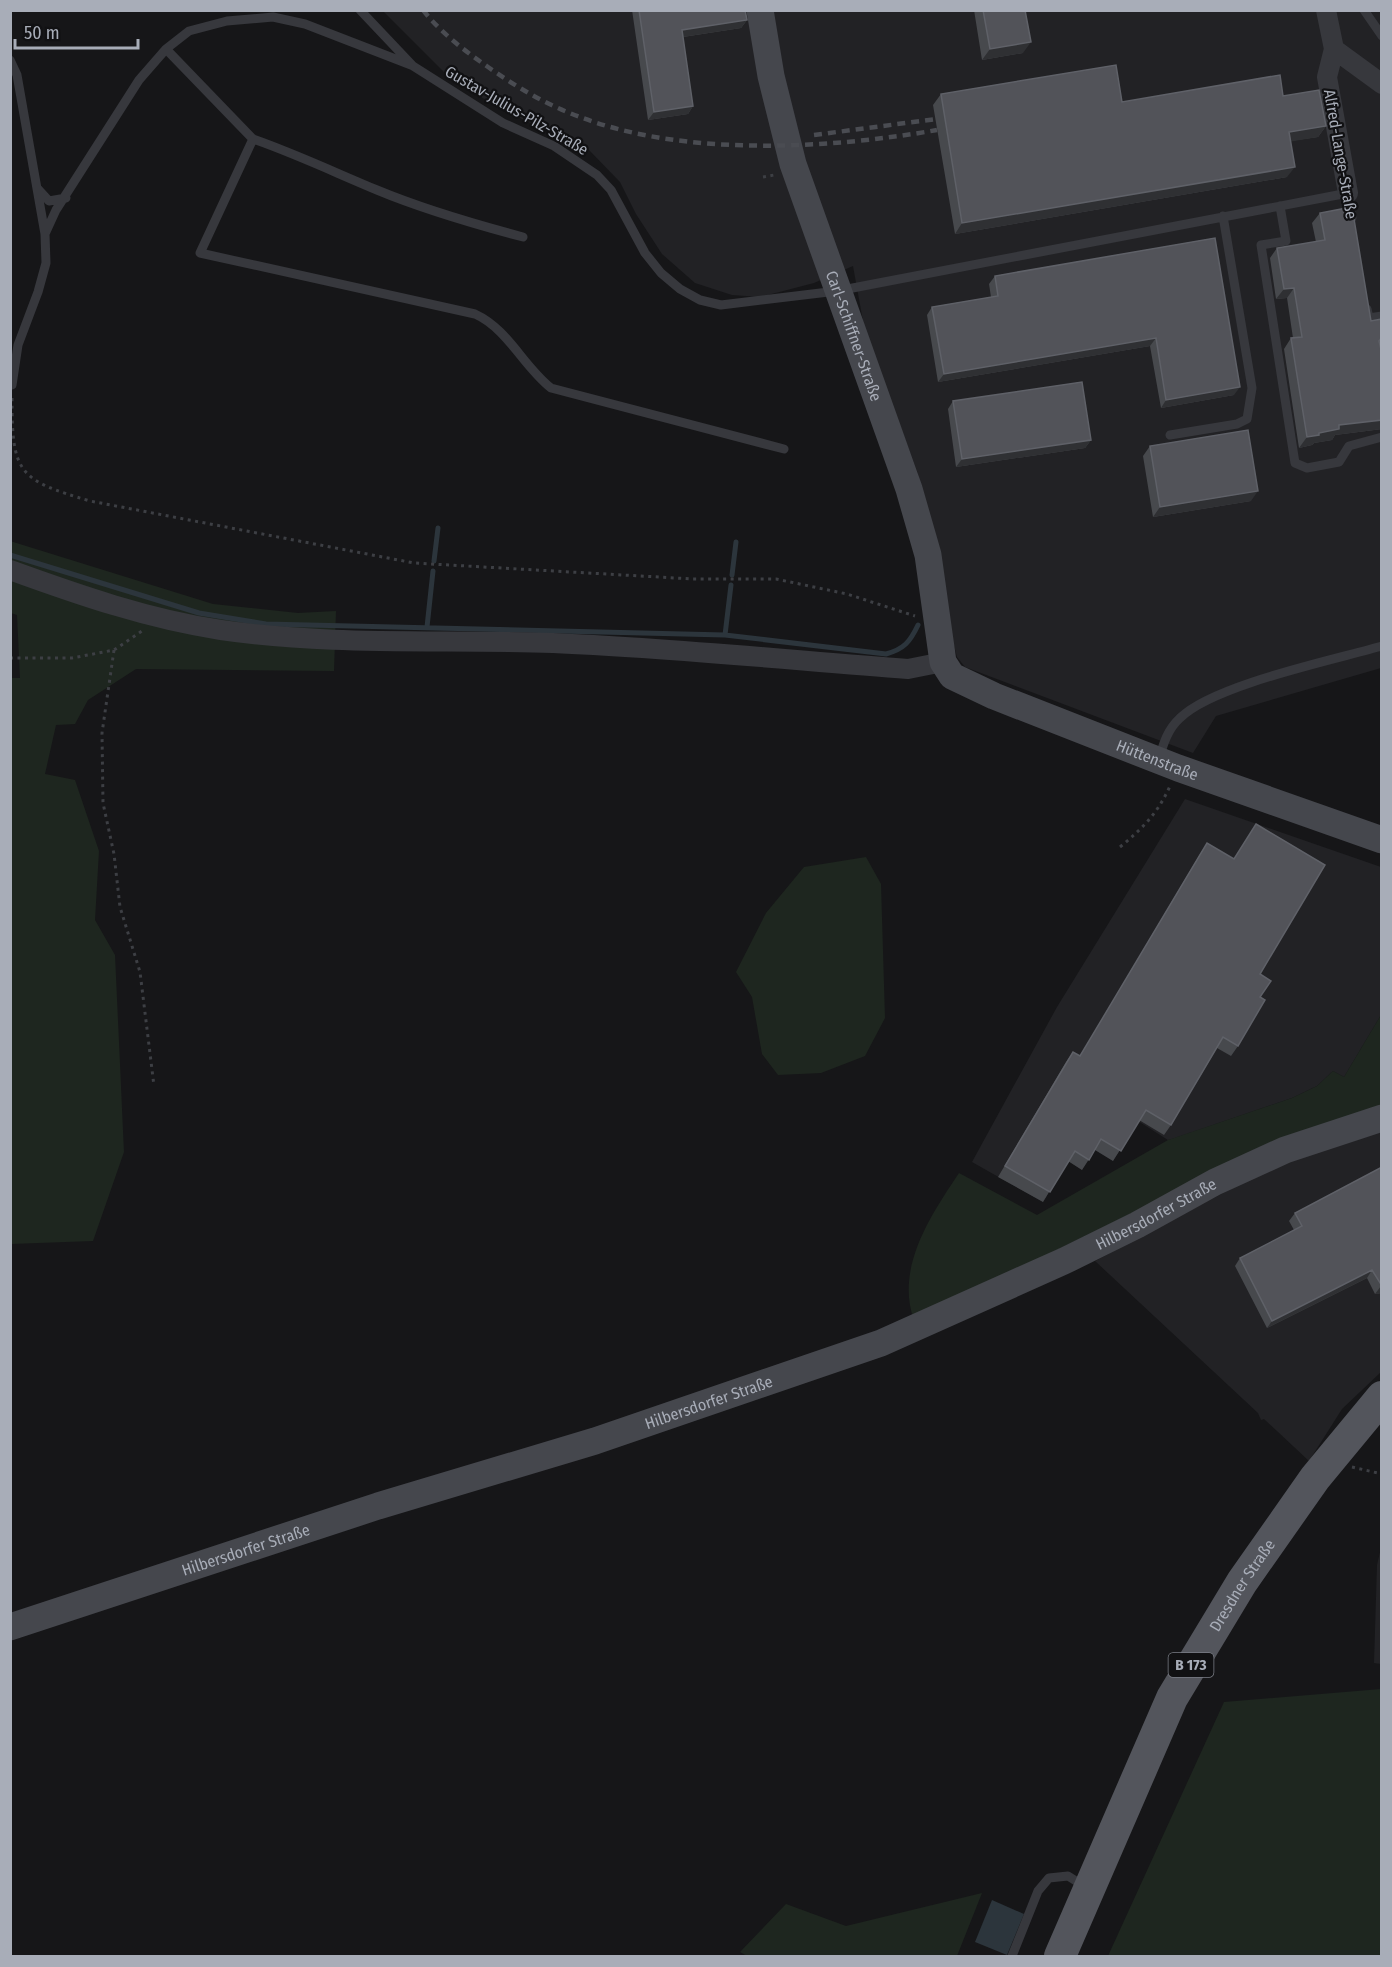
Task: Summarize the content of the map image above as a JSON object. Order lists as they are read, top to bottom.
{
  "streets": {
    "main road": [
      "Carl-Schiffner-Straße",
      "Hüttenstraße",
      "Hilbersdorfer Straße",
      "Dresdner Straße",
      "B 173"
    ],
    "street": ["Alfred-Lange-Straße"],
    "lane": ["Gustav-Julius-Pilz-Straße"]
  },
  "crossings": [
    ["Gustav-Julius-Pilz-Straße", "Alfred-Lange-Straße"],
    ["Gustav-Julius-Pilz-Straße", "Carl-Schiffner-Straße"],
    ["Carl-Schiffner-Straße", "Hüttenstraße"]
  ],
  "scale_bar": "50 m"
}
